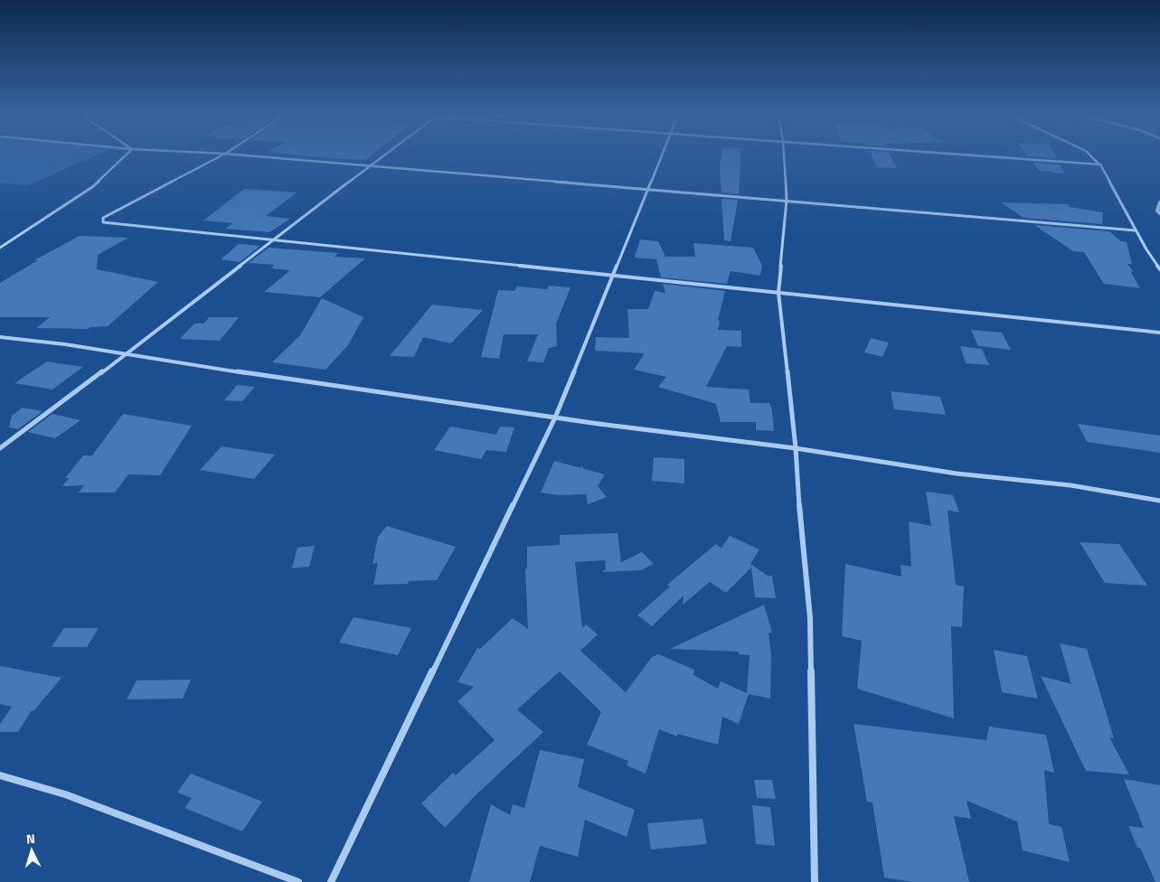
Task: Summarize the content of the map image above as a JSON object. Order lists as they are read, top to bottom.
{
  "north": "top"
}
